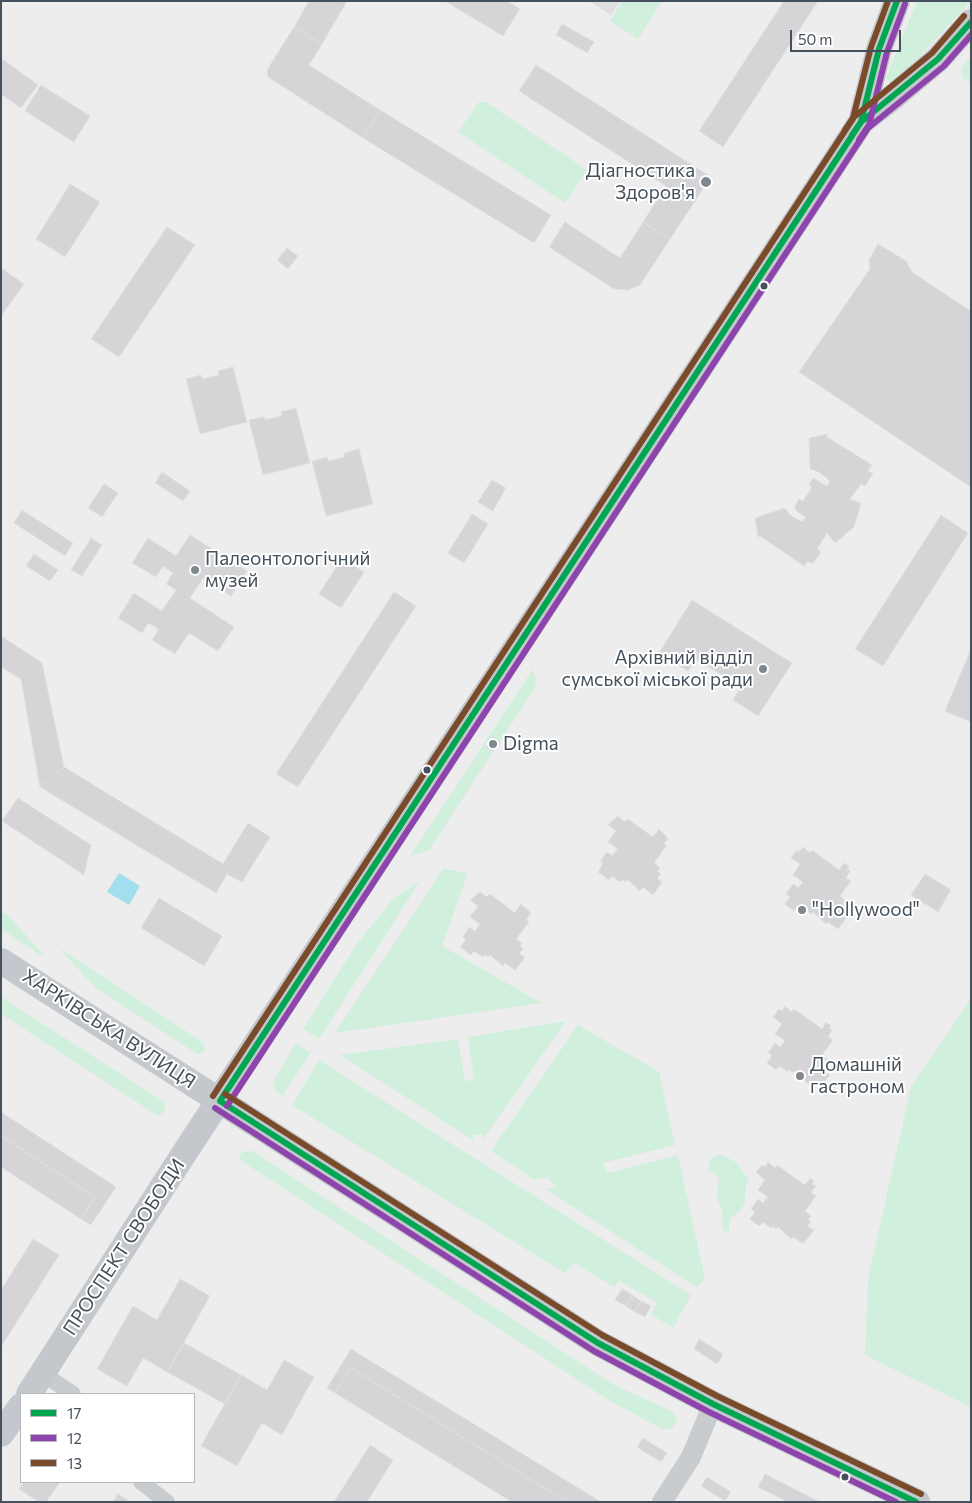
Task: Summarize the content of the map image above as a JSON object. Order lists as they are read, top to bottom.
{
  "streets": {
    "main road": ["ХАРКІВСЬКА ВУЛИЦЯ", "ПРОСПЕКТ СВОБОДИ"]
  },
  "crossings": [
    ["ХАРКІВСЬКА ВУЛИЦЯ", "ПРОСПЕКТ СВОБОДИ"]
  ],
  "places": [
    "Діагностика Здоров'я",
    "Палеонтологічний музей",
    "Архівний відділ сумської міської ради",
    "Digma",
    "\"Hollywood\"",
    "Домашній гастроном"
  ],
  "lines": ["transit line 17", "transit line 13", "transit line 12"],
  "legend": ["17", "12", "13"],
  "scale_bar": "50 m"
}
